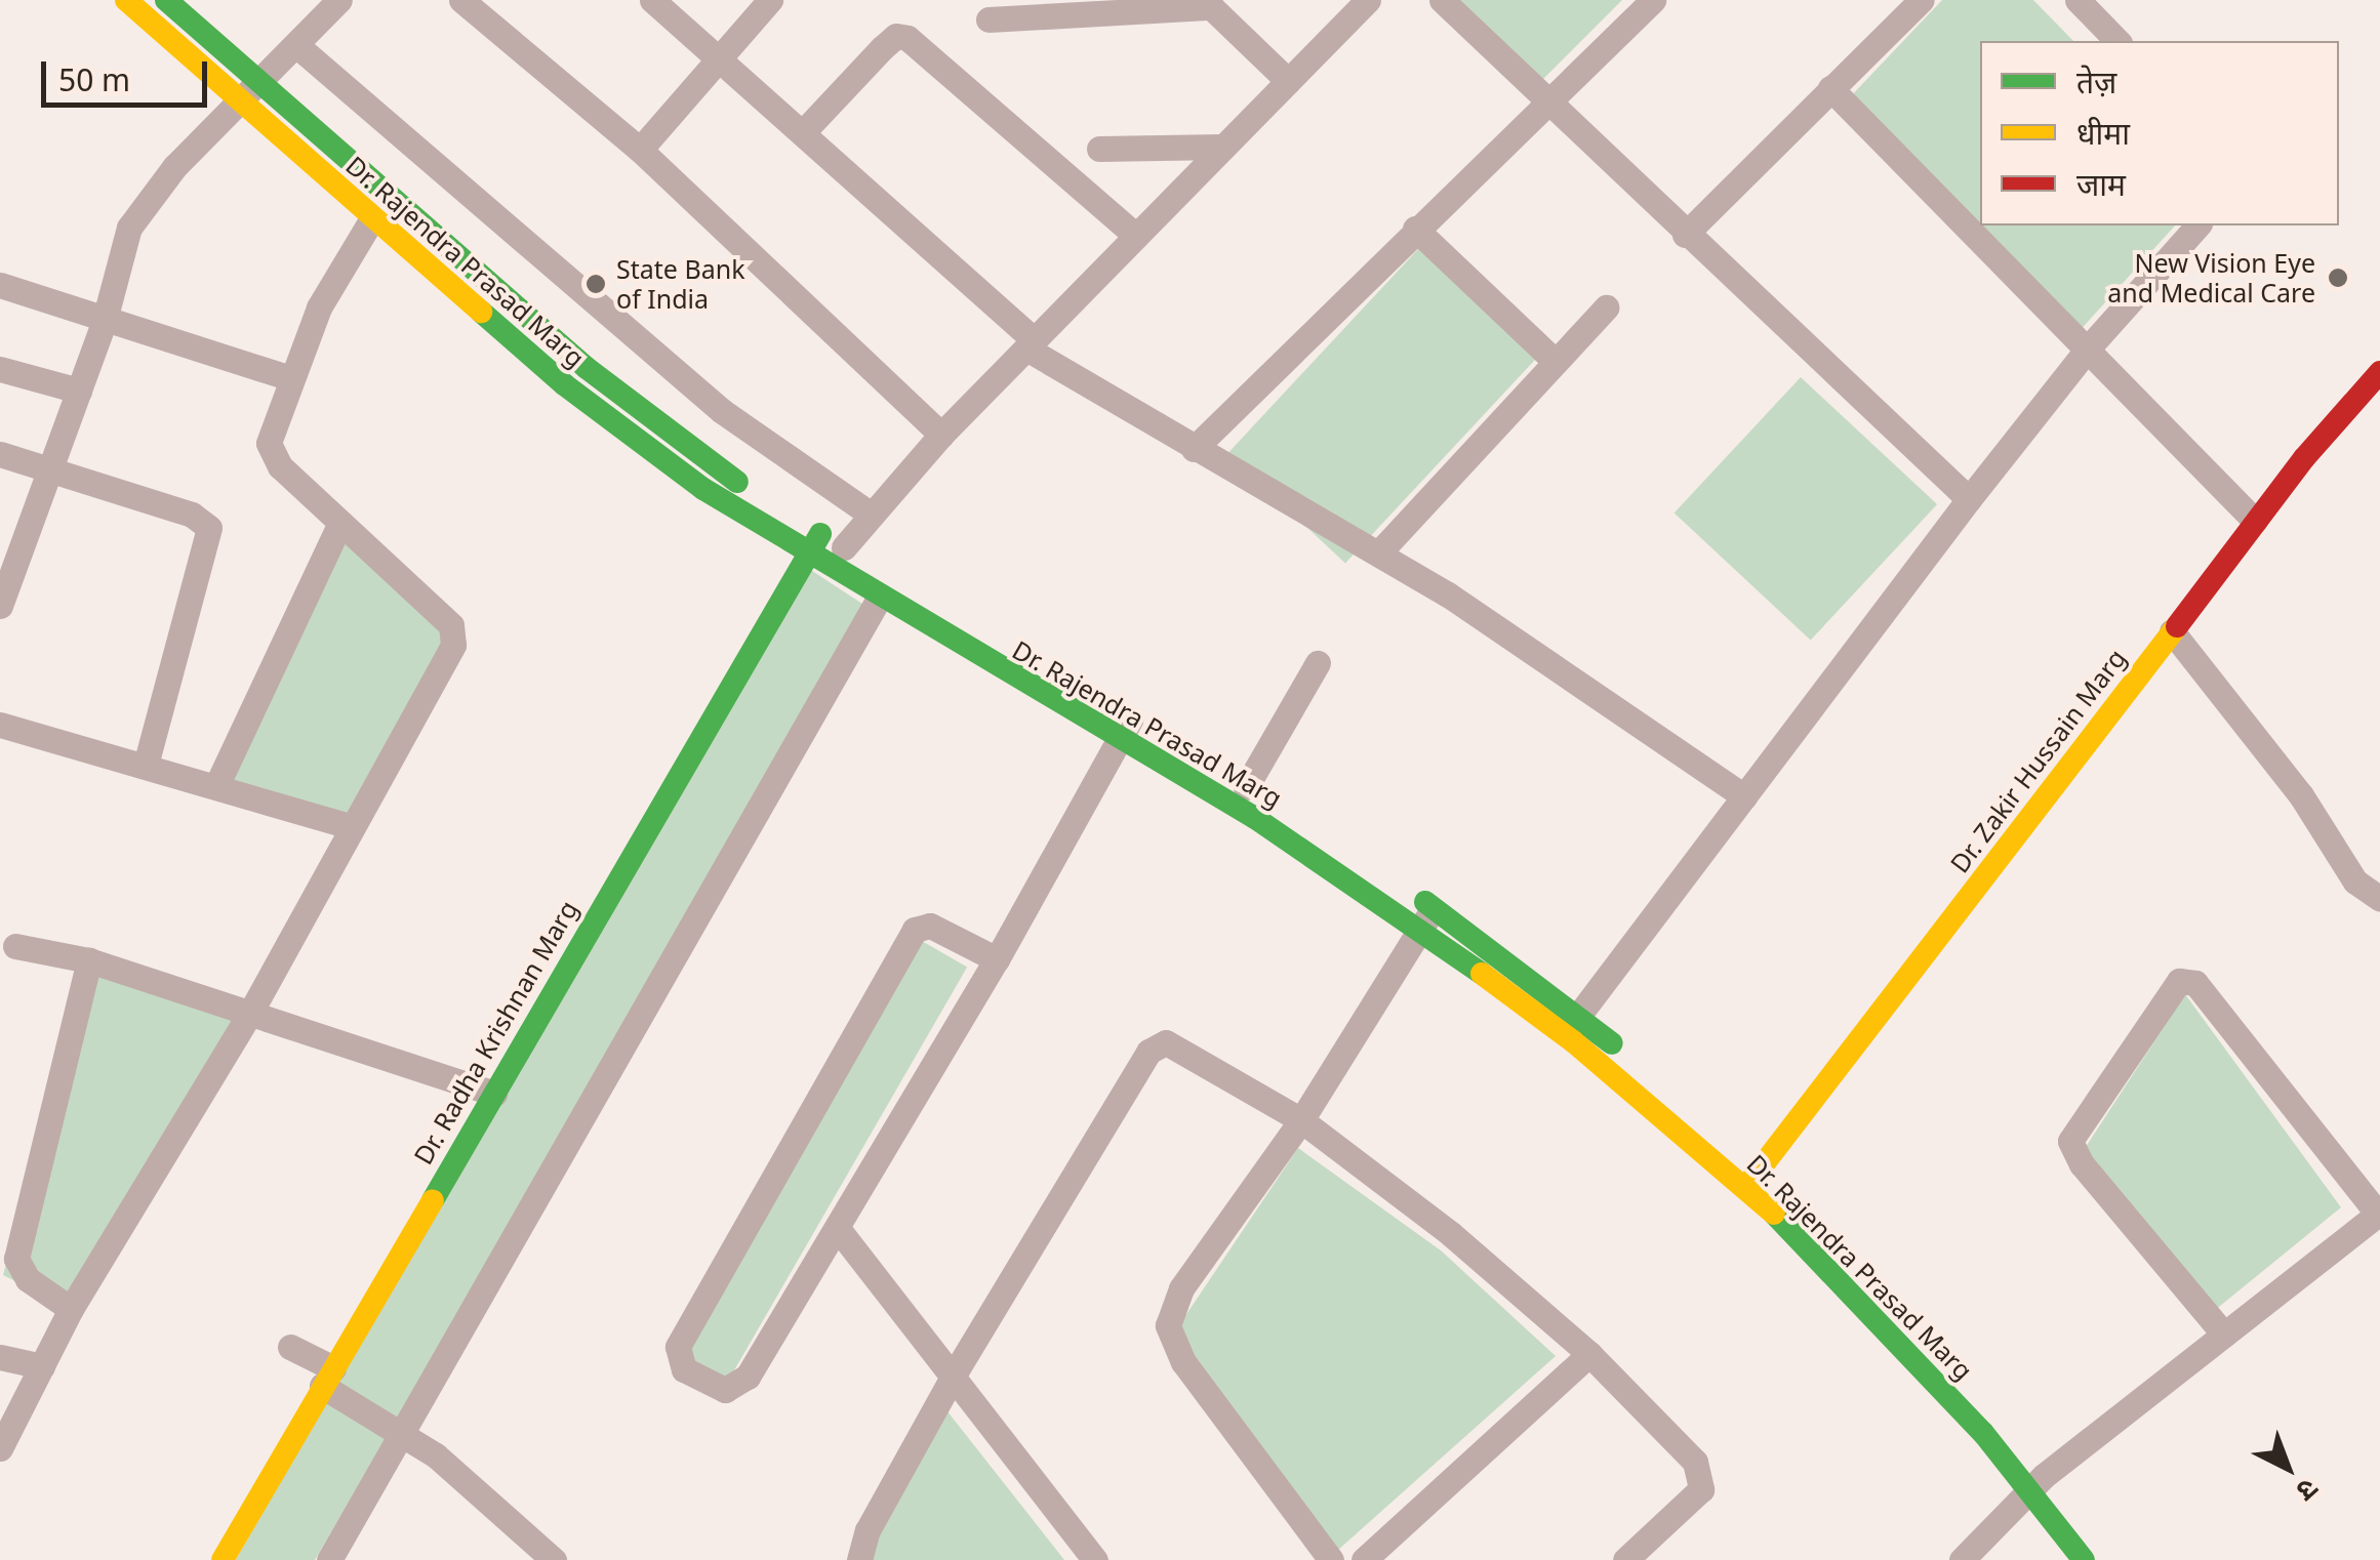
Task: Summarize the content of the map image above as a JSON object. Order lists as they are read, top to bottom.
{
  "streets": {
    "main road": ["Dr. Rajendra Prasad Marg", "Dr. Zakir Hussain Marg", "Dr. Radha Krishnan Marg"]
  },
  "crossings": [
    ["Dr. Rajendra Prasad Marg", "Dr. Zakir Hussain Marg"],
    ["Dr. Rajendra Prasad Marg", "Dr. Radha Krishnan Marg"]
  ],
  "places": ["New Vision Eye and Medical Care", "State Bank of India"],
  "legend": ["तेज़", "धीमा", "जाम"],
  "scale_bar": "50 m",
  "north": "bottom right"
}
